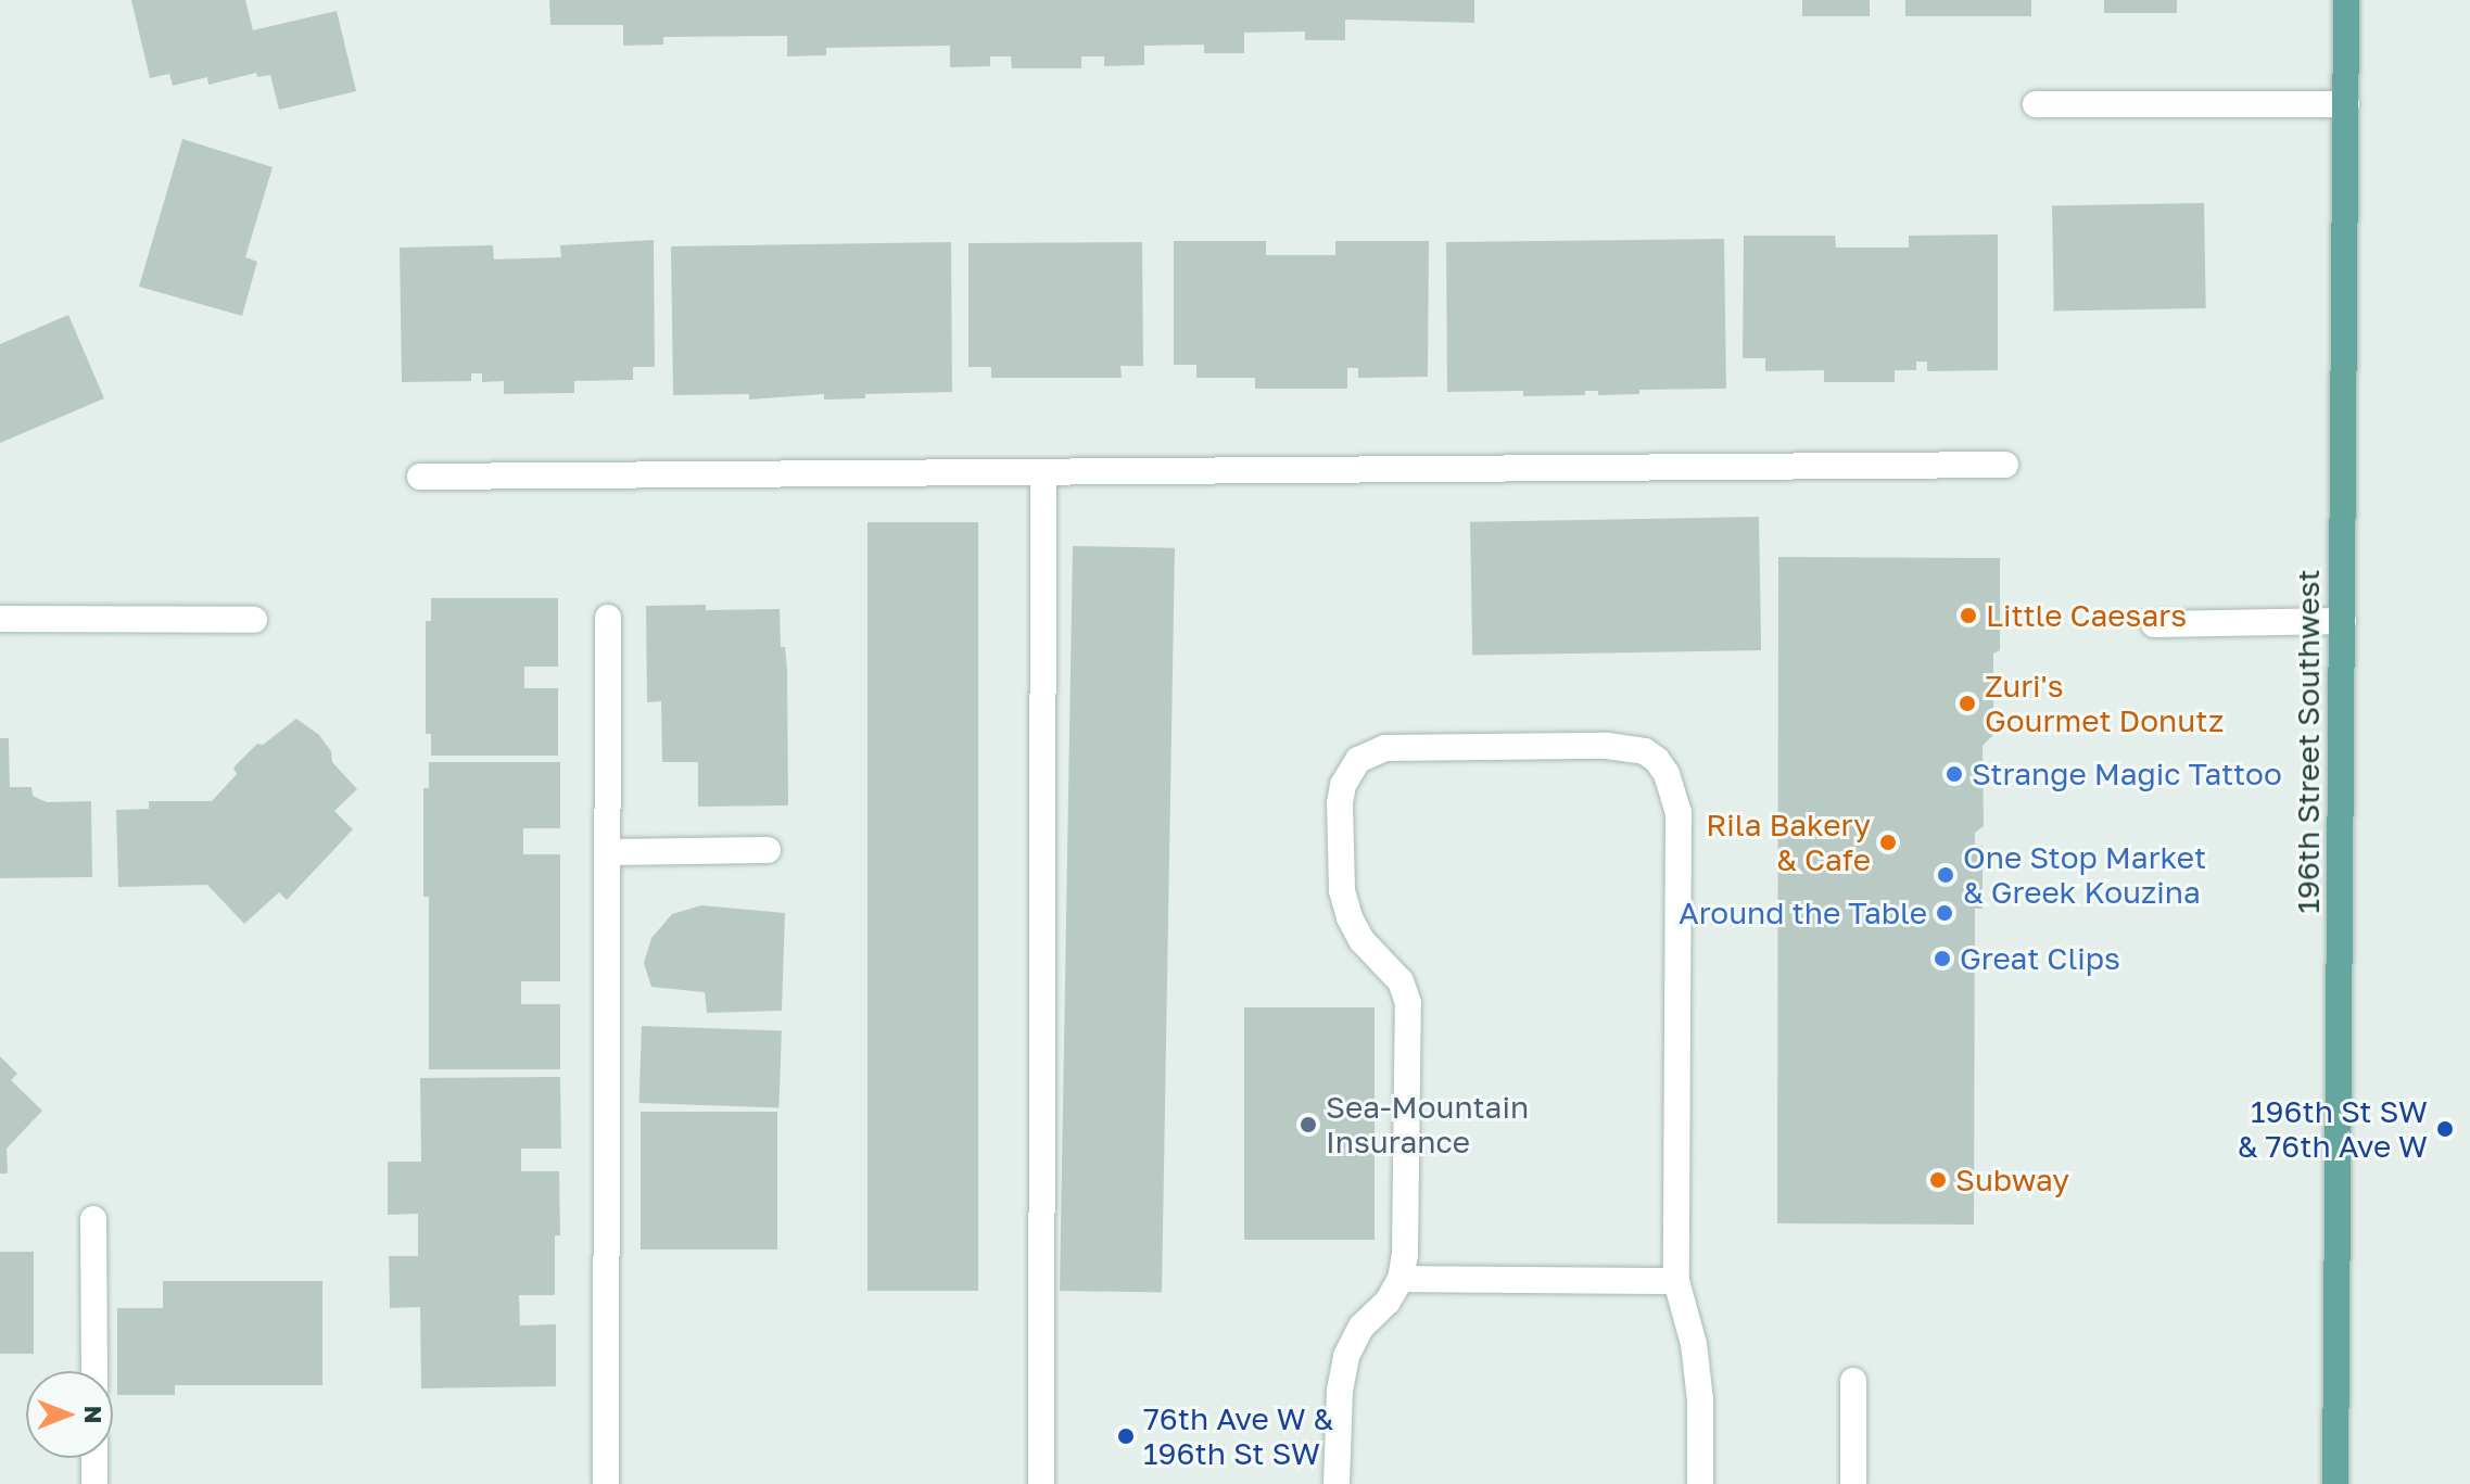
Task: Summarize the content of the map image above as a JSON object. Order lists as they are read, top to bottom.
{
  "streets": {
    "main road": ["196th Street Southwest"]
  },
  "places": [
    "Little Caesars",
    "Zuri's Gourmet Donutz",
    "Strange Magic Tattoo",
    "Rila Bakery & Cafe",
    "One Stop Market & Greek Kouzina",
    "Around the Table",
    "Great Clips",
    "Sea-Mountain Insurance",
    "196th St SW & 76th Ave W",
    "Subway",
    "76th Ave W & 196th St SW"
  ],
  "north": "right"
}
